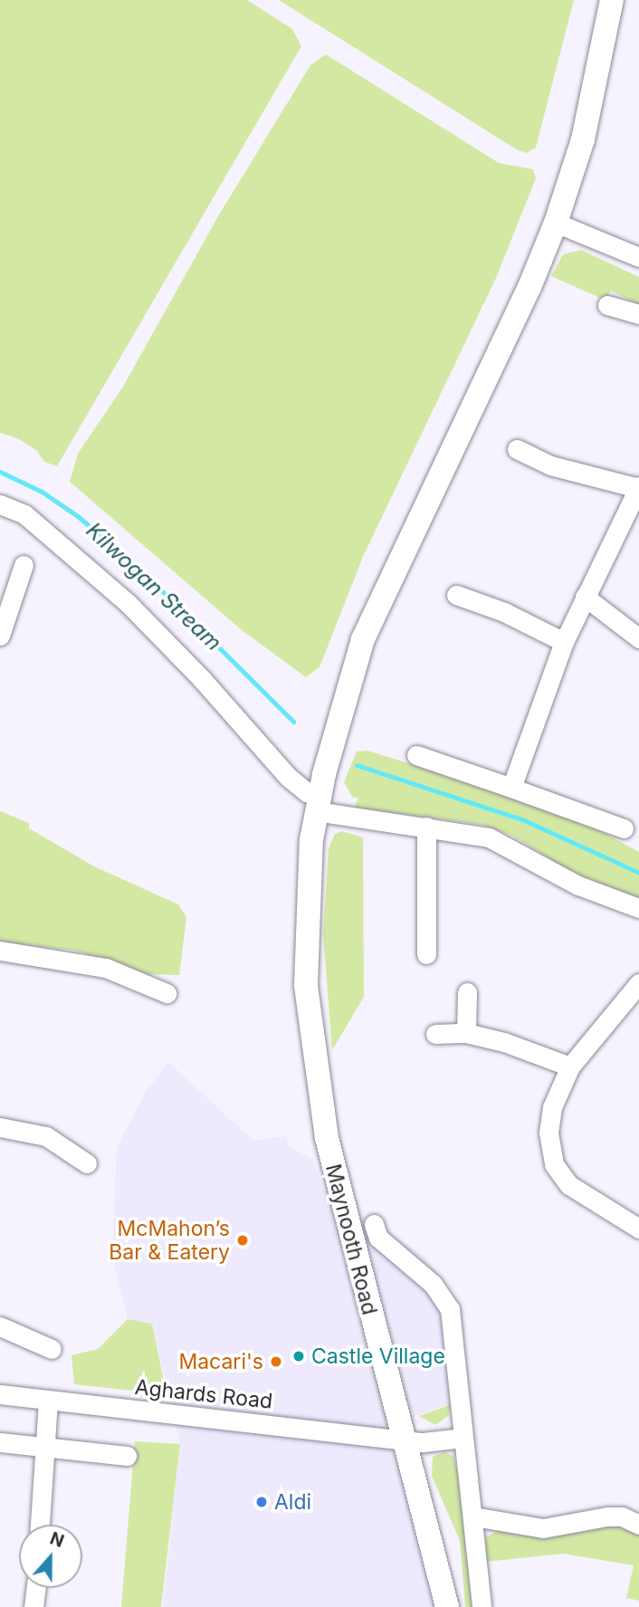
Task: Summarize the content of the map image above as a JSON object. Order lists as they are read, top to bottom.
{
  "streets": {
    "main road": ["Maynooth Road"],
    "street": ["Aghards Road"]
  },
  "crossings": [
    ["Maynooth Road", "Aghards Road"]
  ],
  "water": ["Kilwogan Stream"],
  "places": [
    "McMahon’s Bar & Eatery",
    "Castle Village",
    "Macari's",
    "Aldi"
  ],
  "north": "top"
}
